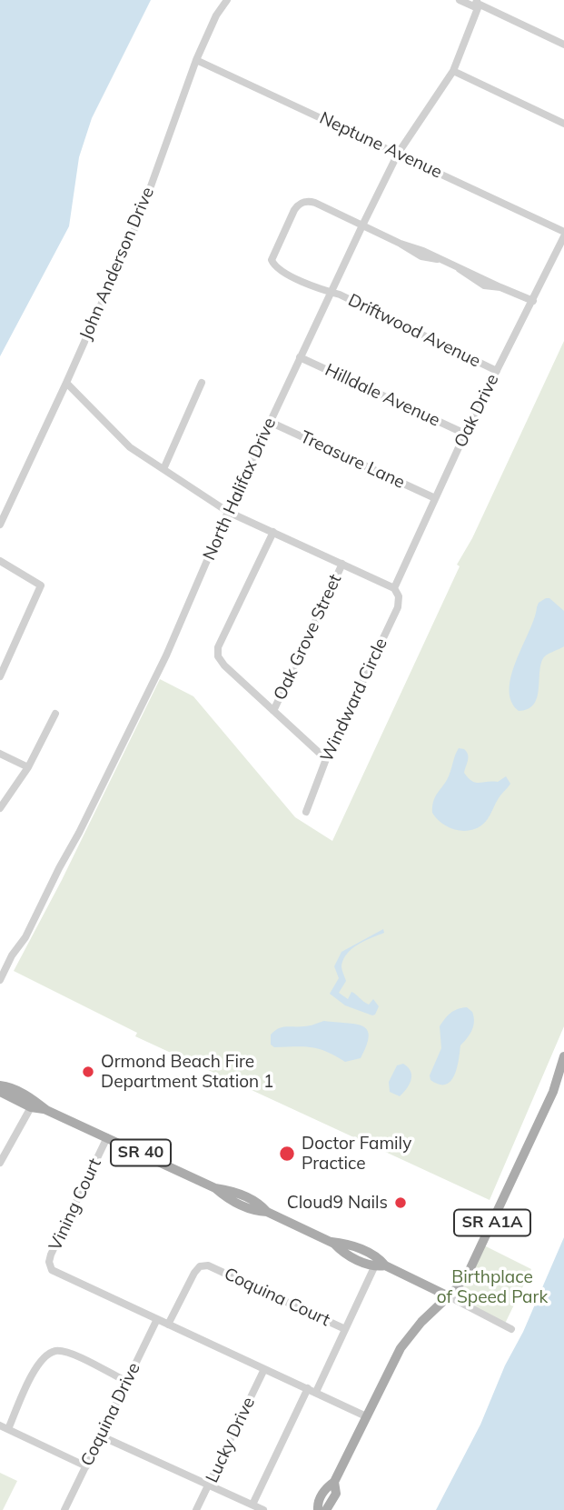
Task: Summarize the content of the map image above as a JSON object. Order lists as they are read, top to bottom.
{
  "streets": {
    "main road": ["SR 40", "SR A1A"],
    "street": [
      "Neptune Avenue",
      "John Anderson Drive",
      "Driftwood Avenue",
      "Hilldale Avenue",
      "Oak Drive",
      "Treasure Lane",
      "North Halifax Drive",
      "Oak Grove Street",
      "Windward Circle",
      "Vining Court",
      "Coquina Court",
      "Coquina Drive",
      "Lucky Drive"
    ]
  },
  "crossings": [
    ["Neptune Avenue", "John Anderson Drive"],
    ["Neptune Avenue", "Oak Drive"],
    ["Neptune Avenue", "North Halifax Drive"],
    ["Driftwood Avenue", "Oak Drive"],
    ["Driftwood Avenue", "North Halifax Drive"],
    ["Hilldale Avenue", "Oak Drive"],
    ["Hilldale Avenue", "North Halifax Drive"],
    ["Oak Drive", "Treasure Lane"],
    ["Oak Drive", "Windward Circle"],
    ["Treasure Lane", "North Halifax Drive"],
    ["SR 40", "Vining Court"],
    ["SR 40", "SR A1A"],
    ["Vining Court", "Coquina Drive"]
  ],
  "parks": ["Birthplace of Speed Park"],
  "places": ["Ormond Beach Fire Department Station 1", "Doctor Family Practice", "Cloud9 Nails"]
}
